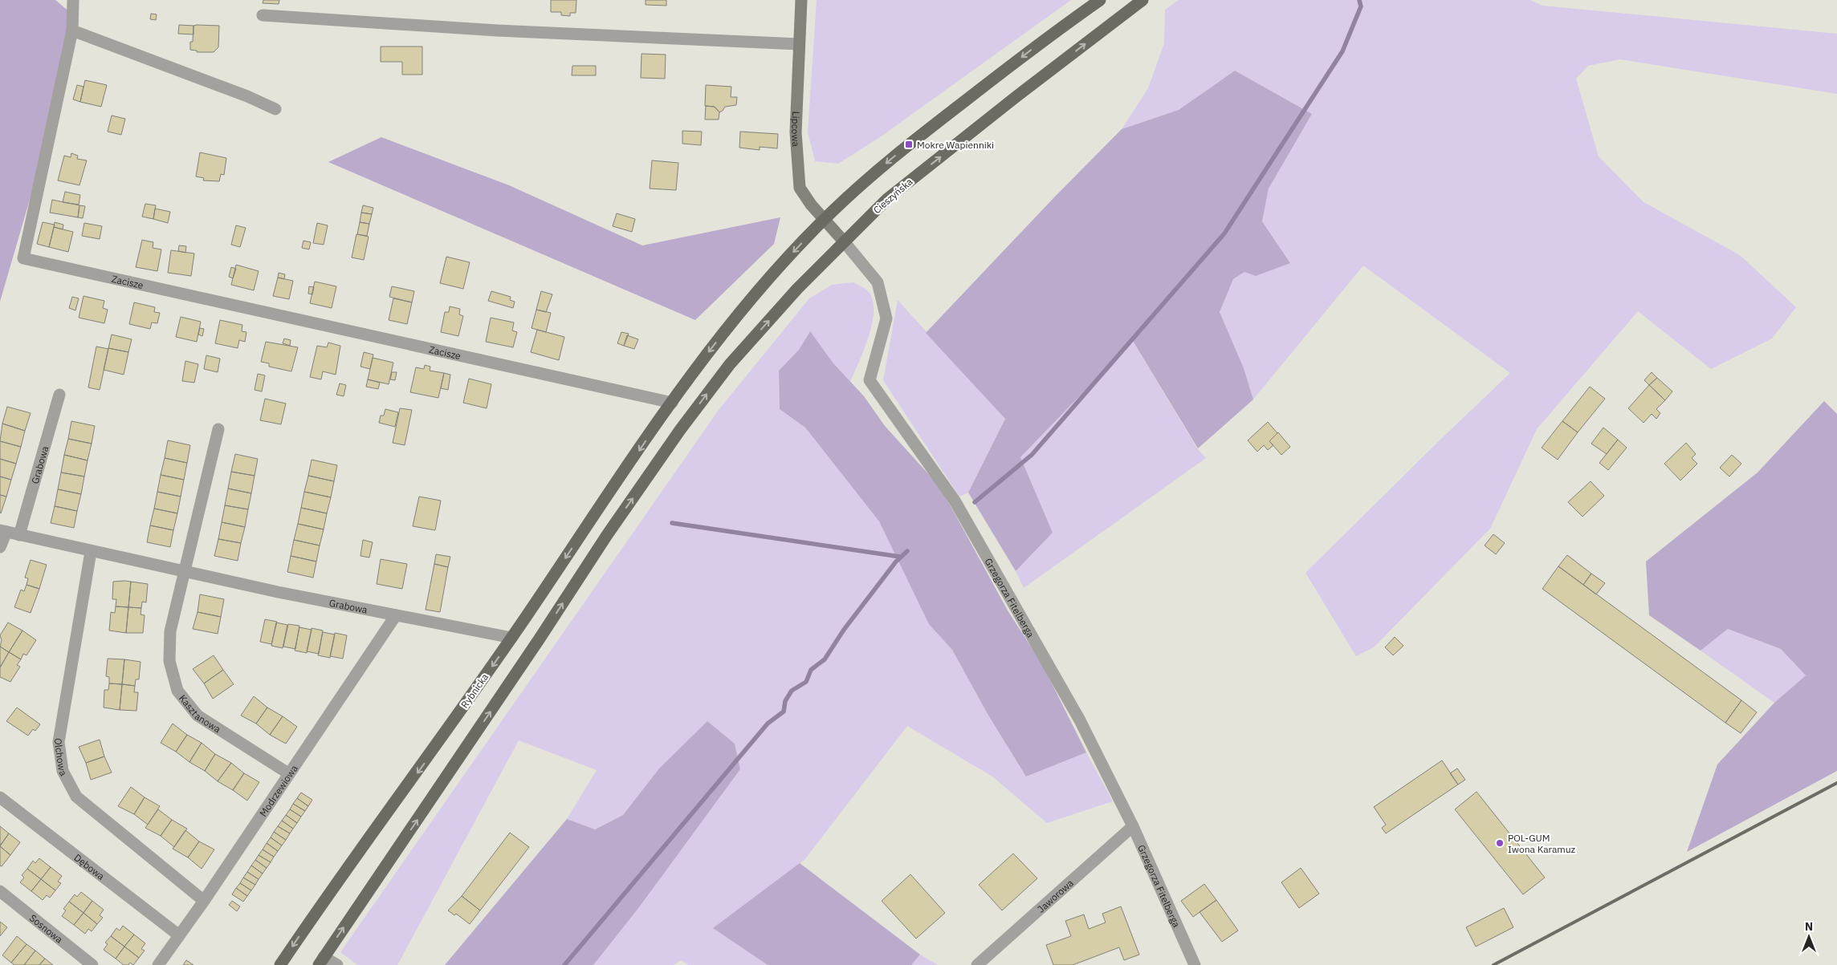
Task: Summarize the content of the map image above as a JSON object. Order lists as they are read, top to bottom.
{
  "streets": {
    "main road": ["Cieszyńska", "Rybnicka"],
    "street": [
      "Lipcowa",
      "Zacisze",
      "Grabowa",
      "Grzegorza Fitelberga",
      "Kasztanowa",
      "Olchowa",
      "Modrzewiowa",
      "Dębowa",
      "Jaworowa",
      "Sosnowa"
    ]
  },
  "crossings": [
    ["Lipcowa", "Cieszyńska"],
    ["Lipcowa", "Grzegorza Fitelberga"],
    ["Cieszyńska", "Grzegorza Fitelberga"],
    ["Zacisze", "Rybnicka"],
    ["Grabowa", "Rybnicka"],
    ["Grabowa", "Kasztanowa"],
    ["Grabowa", "Olchowa"],
    ["Grabowa", "Modrzewiowa"],
    ["Grzegorza Fitelberga", "Jaworowa"],
    ["Kasztanowa", "Modrzewiowa"],
    ["Olchowa", "Modrzewiowa"],
    ["Modrzewiowa", "Dębowa"]
  ],
  "one_way": ["Rybnicka"],
  "places": {
    "transit": ["Mokre Wapienniki"],
    "other": ["POL-GUM Iwona Karamuz"]
  },
  "north": "top"
}
